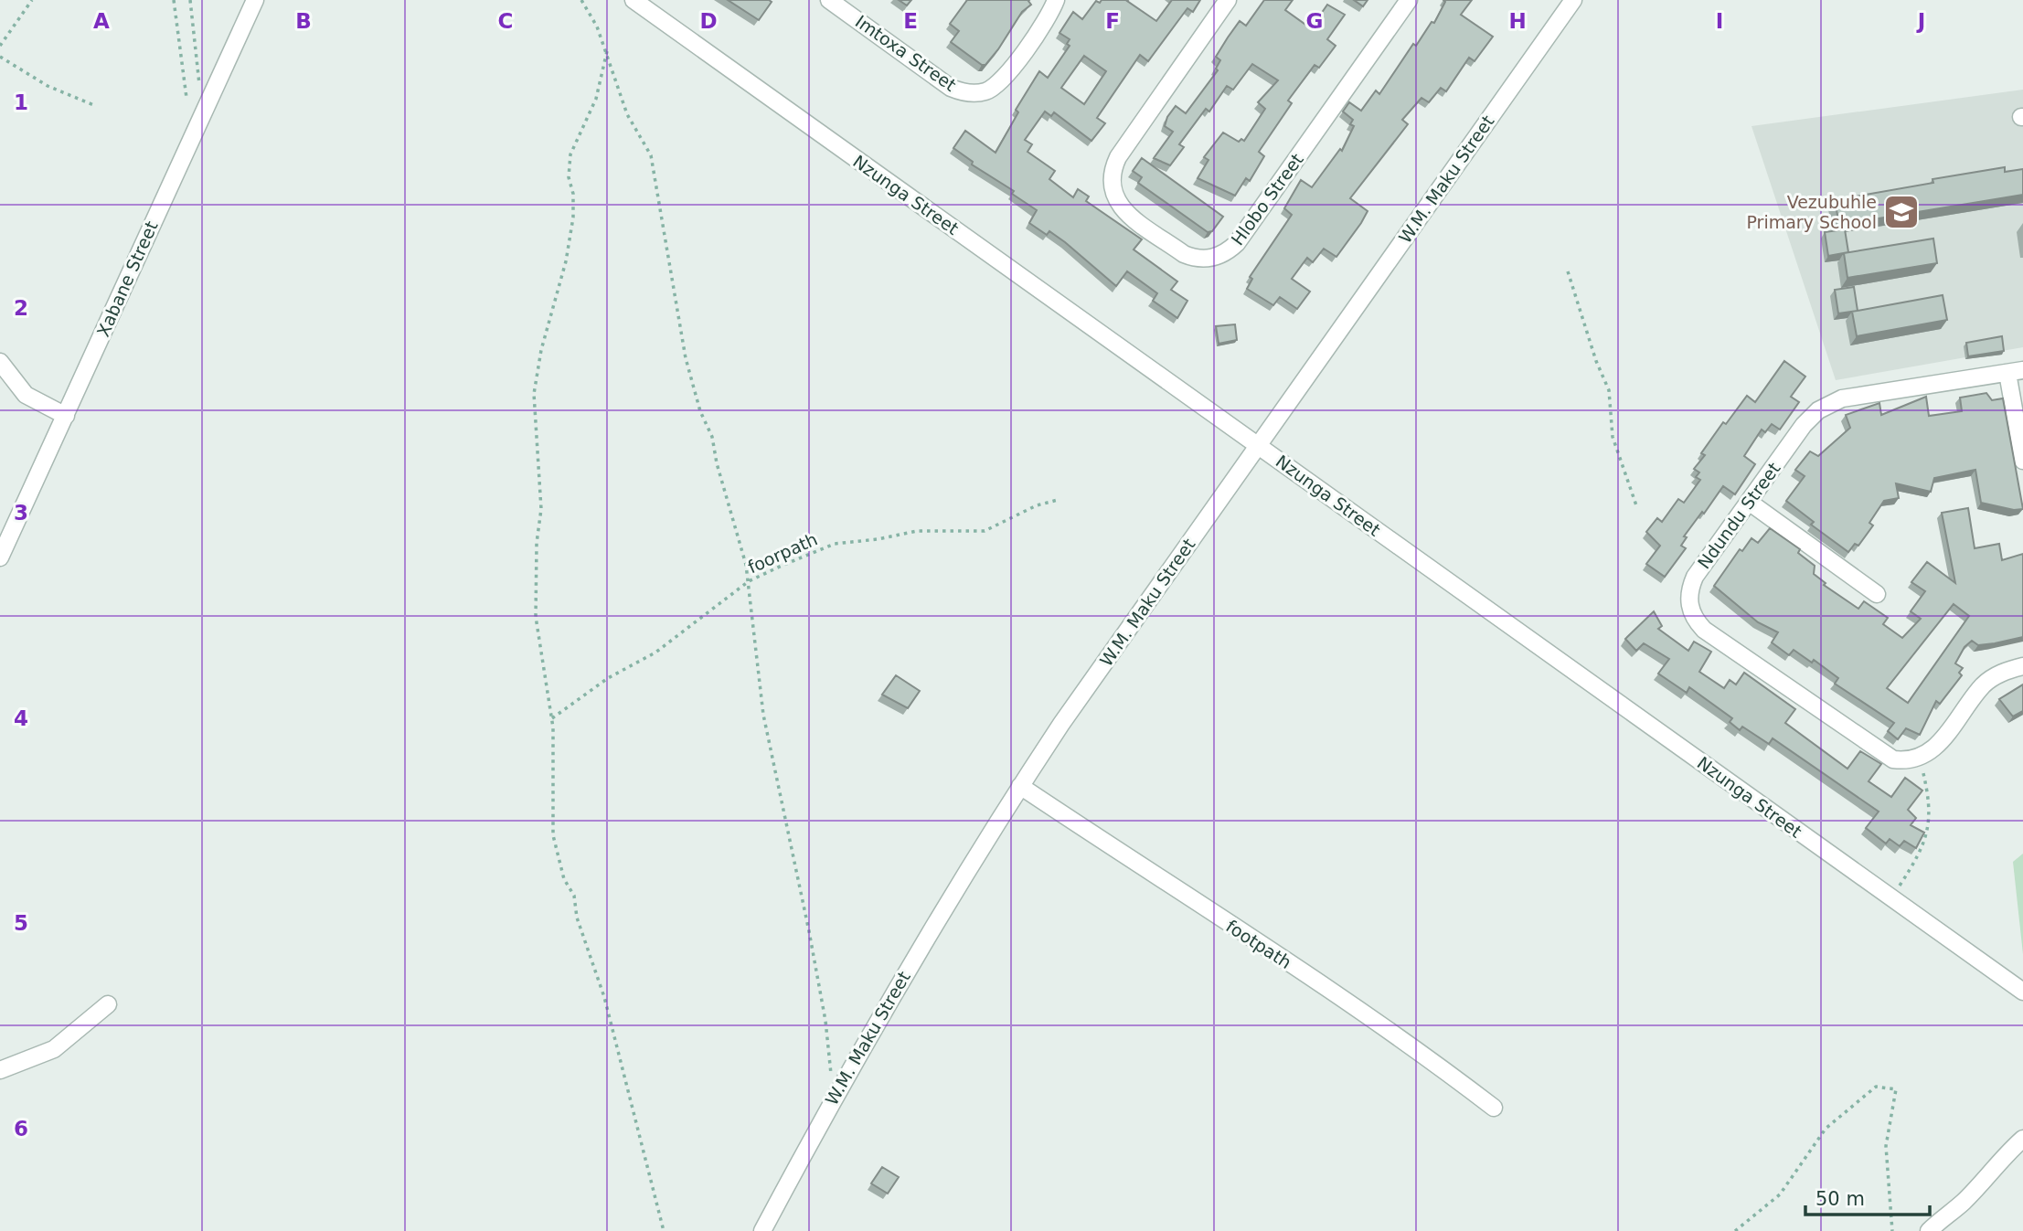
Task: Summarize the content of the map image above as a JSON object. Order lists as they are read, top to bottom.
{
  "streets": {
    "street": [
      "Imtoxa Street",
      "W.M. Maku Street",
      "Nzunga Street",
      "Hlobo Street",
      "Xabane Street",
      "Ndundu Street",
      "footpath"
    ],
    "path": ["foorpath"]
  },
  "crossings": [
    ["W.M. Maku Street", "Nzunga Street"],
    ["W.M. Maku Street", "footpath"]
  ],
  "places": {
    "school or university": ["Vezubuhle Primary School"]
  },
  "scale_bar": "50 m",
  "grid": {
    "columns": [
      "A",
      "B",
      "C",
      "D",
      "E",
      "F",
      "G",
      "H",
      "I",
      "J"
    ],
    "rows": [
      "1",
      "2",
      "3",
      "4",
      "5",
      "6"
    ]
  }
}
